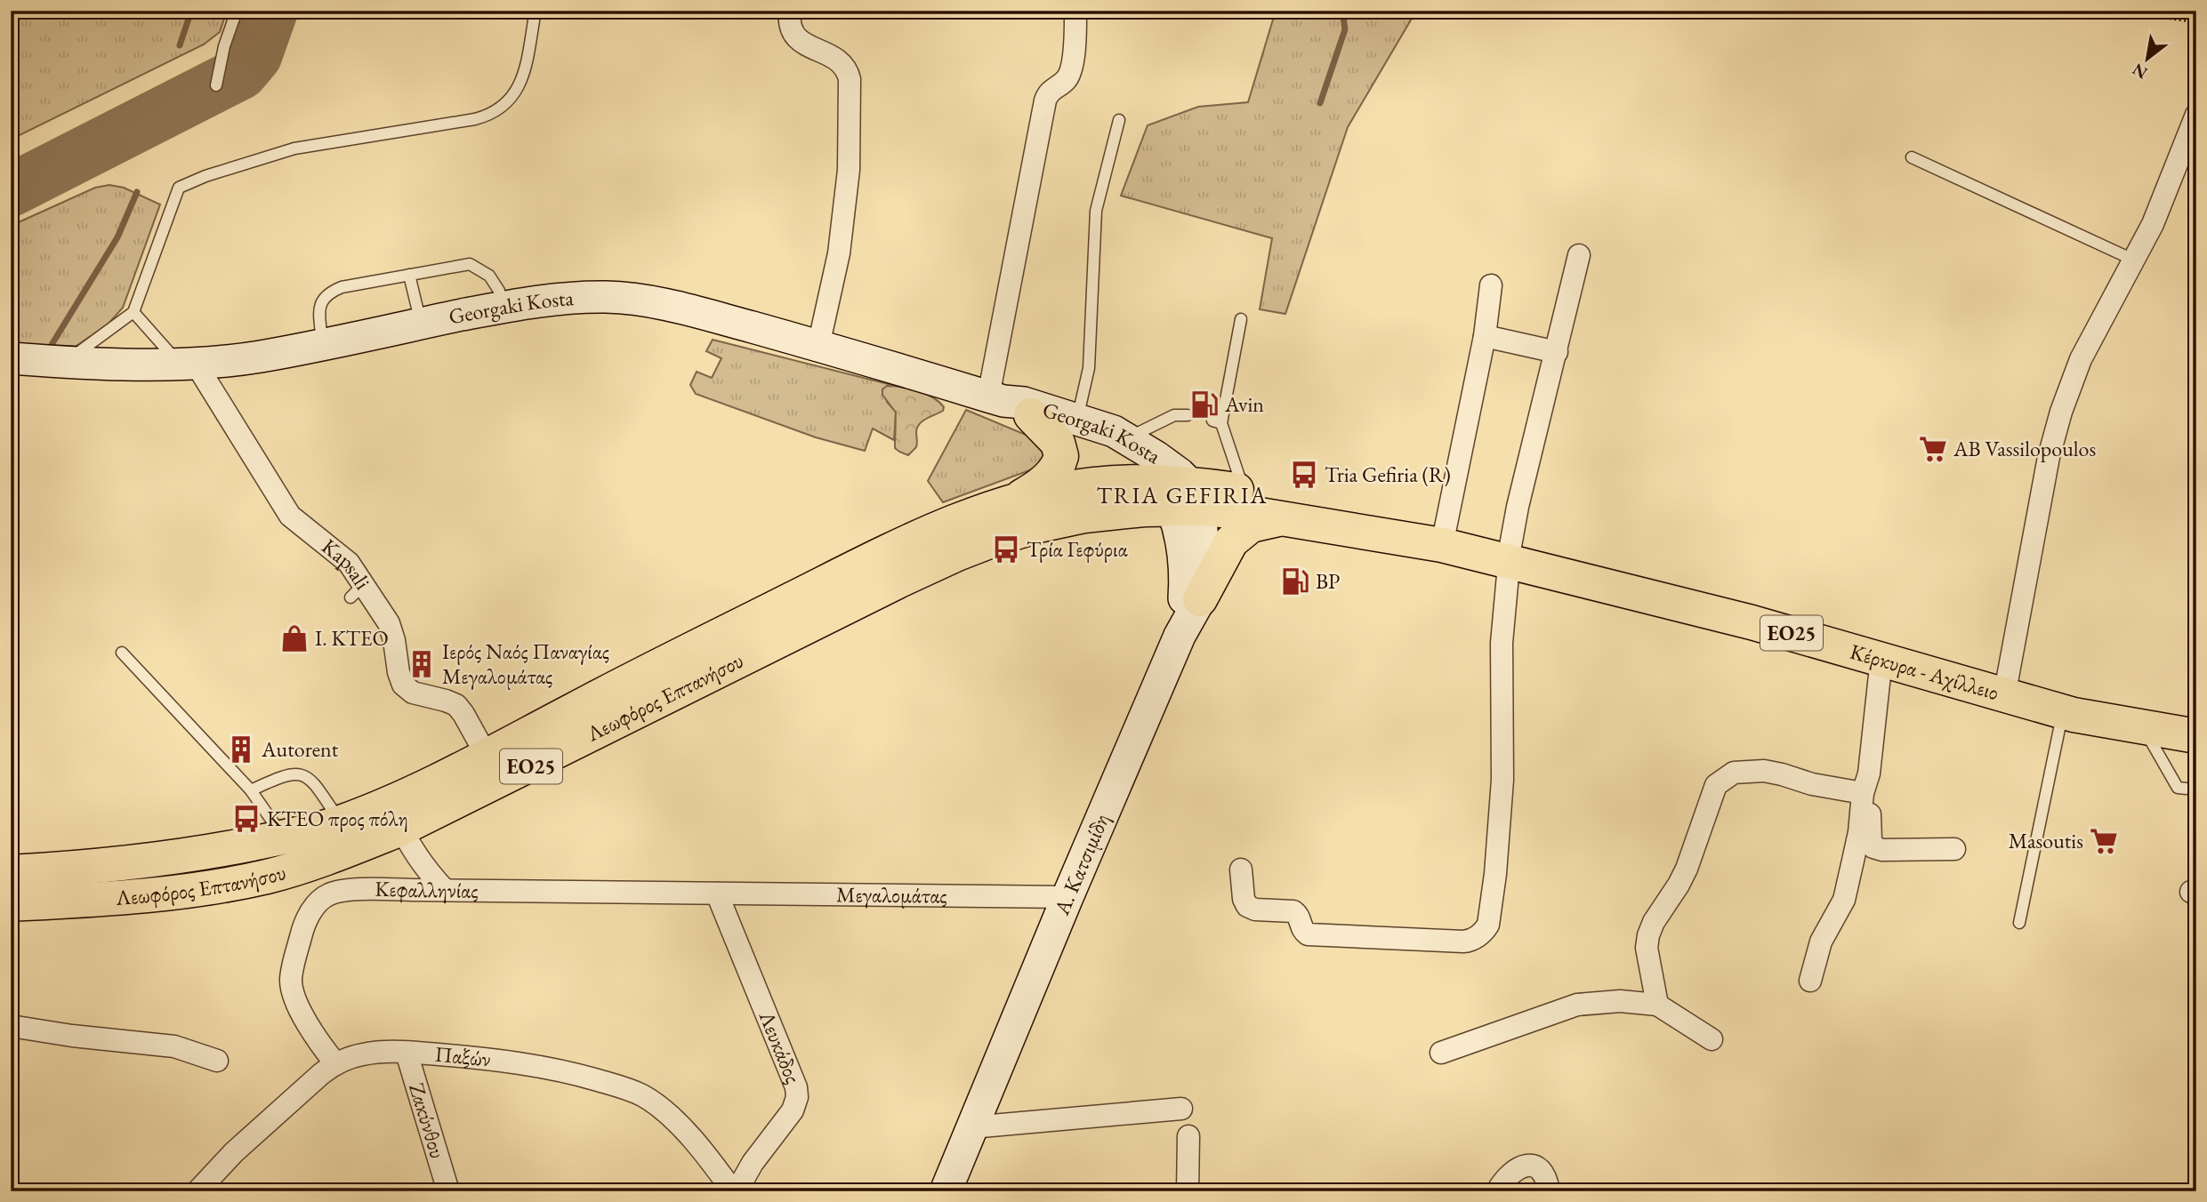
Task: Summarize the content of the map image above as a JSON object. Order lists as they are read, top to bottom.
{
  "streets": {
    "main road": [
      "Georgaki Kosta",
      "ΕΟ25",
      "Κέρκυρα - Αχίλλειο",
      "Λεωφόρος Επτανήσου",
      "Α. Κατσιμίδη"
    ],
    "street": [
      "Kapsali",
      "Κεφαλληνίας",
      "Μεγαλομάτας",
      "Λευκάδος",
      "Παξών",
      "Ζακύνθου"
    ]
  },
  "crossings": [
    ["Georgaki Kosta", "Kapsali"],
    ["Georgaki Kosta", "Κέρκυρα - Αχίλλειο"],
    ["Georgaki Kosta", "Λεωφόρος Επτανήσου"],
    ["Georgaki Kosta", "Α. Κατσιμίδη"],
    ["Kapsali", "Λεωφόρος Επτανήσου"],
    ["Κέρκυρα - Αχίλλειο", "Λεωφόρος Επτανήσου"],
    ["Κέρκυρα - Αχίλλειο", "Α. Κατσιμίδη"],
    ["Λεωφόρος Επτανήσου", "Α. Κατσιμίδη"],
    ["Α. Κατσιμίδη", "Μεγαλομάτας"],
    ["Κεφαλληνίας", "Μεγαλομάτας"],
    ["Κεφαλληνίας", "Λευκάδος"],
    ["Κεφαλληνίας", "Παξών"],
    ["Μεγαλομάτας", "Λευκάδος"],
    ["Λευκάδος", "Παξών"],
    ["Παξών", "Ζακύνθου"]
  ],
  "districts": ["TRIA GEFIRIA"],
  "places": {
    "fuel station": ["Avin", "BP"],
    "supermarket": ["AB Vassilopoulos", "Masoutis"],
    "bus stop": ["Tria Gefiria (R)", "Τρία Γεφύρια", "ΚΤΕΟ προς πόλη"],
    "shop": ["Ι. ΚΤΕΟ"],
    "building": ["Ιερός Ναός Παναγίας Μεγαλομάτας", "Autorent"]
  },
  "north": "bottom left"
}
